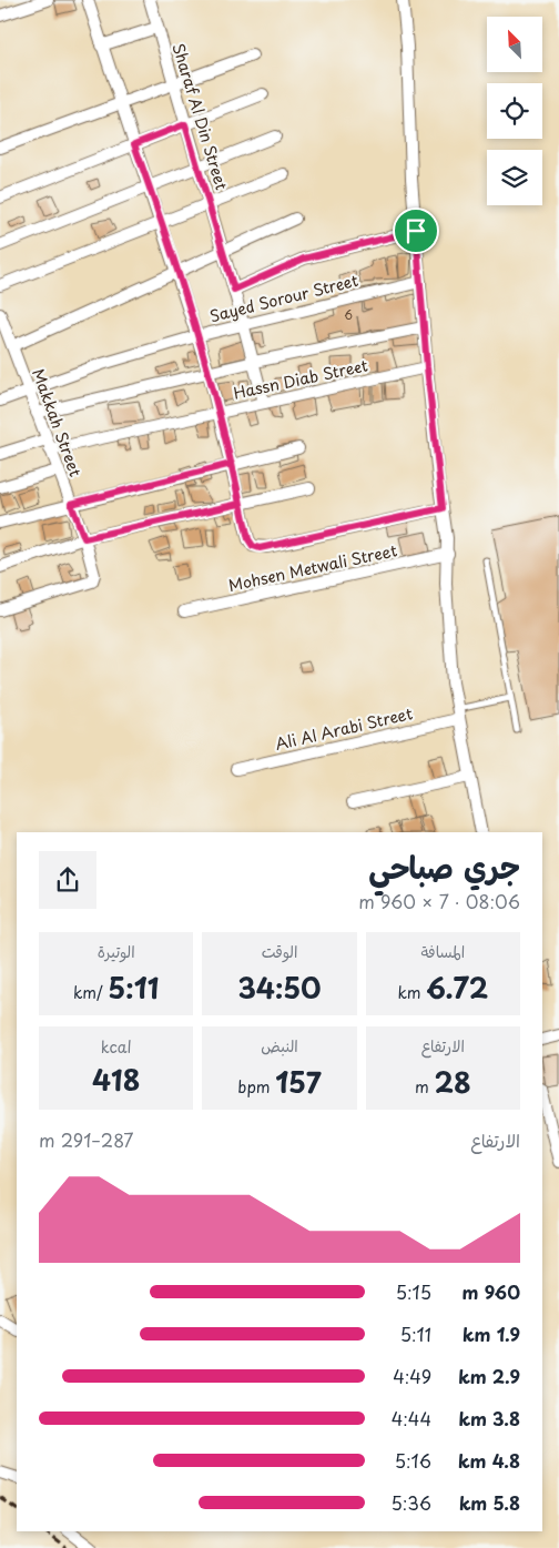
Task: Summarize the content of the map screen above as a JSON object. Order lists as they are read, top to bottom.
{
  "streets": {
    "street": [
      "Sharaf Al Din Street",
      "Sayed Sorour Street",
      "Hassn Diab Street",
      "Makkah Street",
      "Mohsen Metwali Street",
      "Ali Al Arabi Street"
    ]
  },
  "crossings": [
    ["Sharaf Al Din Street", "Sayed Sorour Street"],
    ["Sharaf Al Din Street", "Hassn Diab Street"],
    ["Sayed Sorour Street", "Makkah Street"],
    ["Hassn Diab Street", "Makkah Street"]
  ],
  "house_numbers": ["6"],
  "north": "top left",
  "page": {
    "heading": ["جري صباحي", "08:06 · 7 × 960 m"],
    "stats": [
      ["المسافة", "6.72 km"],
      ["الوقت", "34:50"],
      ["الوتيرة", "5:11 /km"],
      ["الارتفاع", "28 m"],
      ["النبض", "157 bpm"],
      ["kcal", "418"]
    ],
    "chart": ["الارتفاع", "287–291 m"],
    "list": [
      {
        "name": "960 m",
        "note": "5:15"
      },
      {
        "name": "1.9 km",
        "note": "5:11"
      },
      {
        "name": "2.9 km",
        "note": "4:49"
      },
      {
        "name": "3.8 km",
        "note": "4:44"
      },
      {
        "name": "4.8 km",
        "note": "5:16"
      },
      {
        "name": "5.8 km",
        "note": "5:36"
      }
    ]
  }
}
